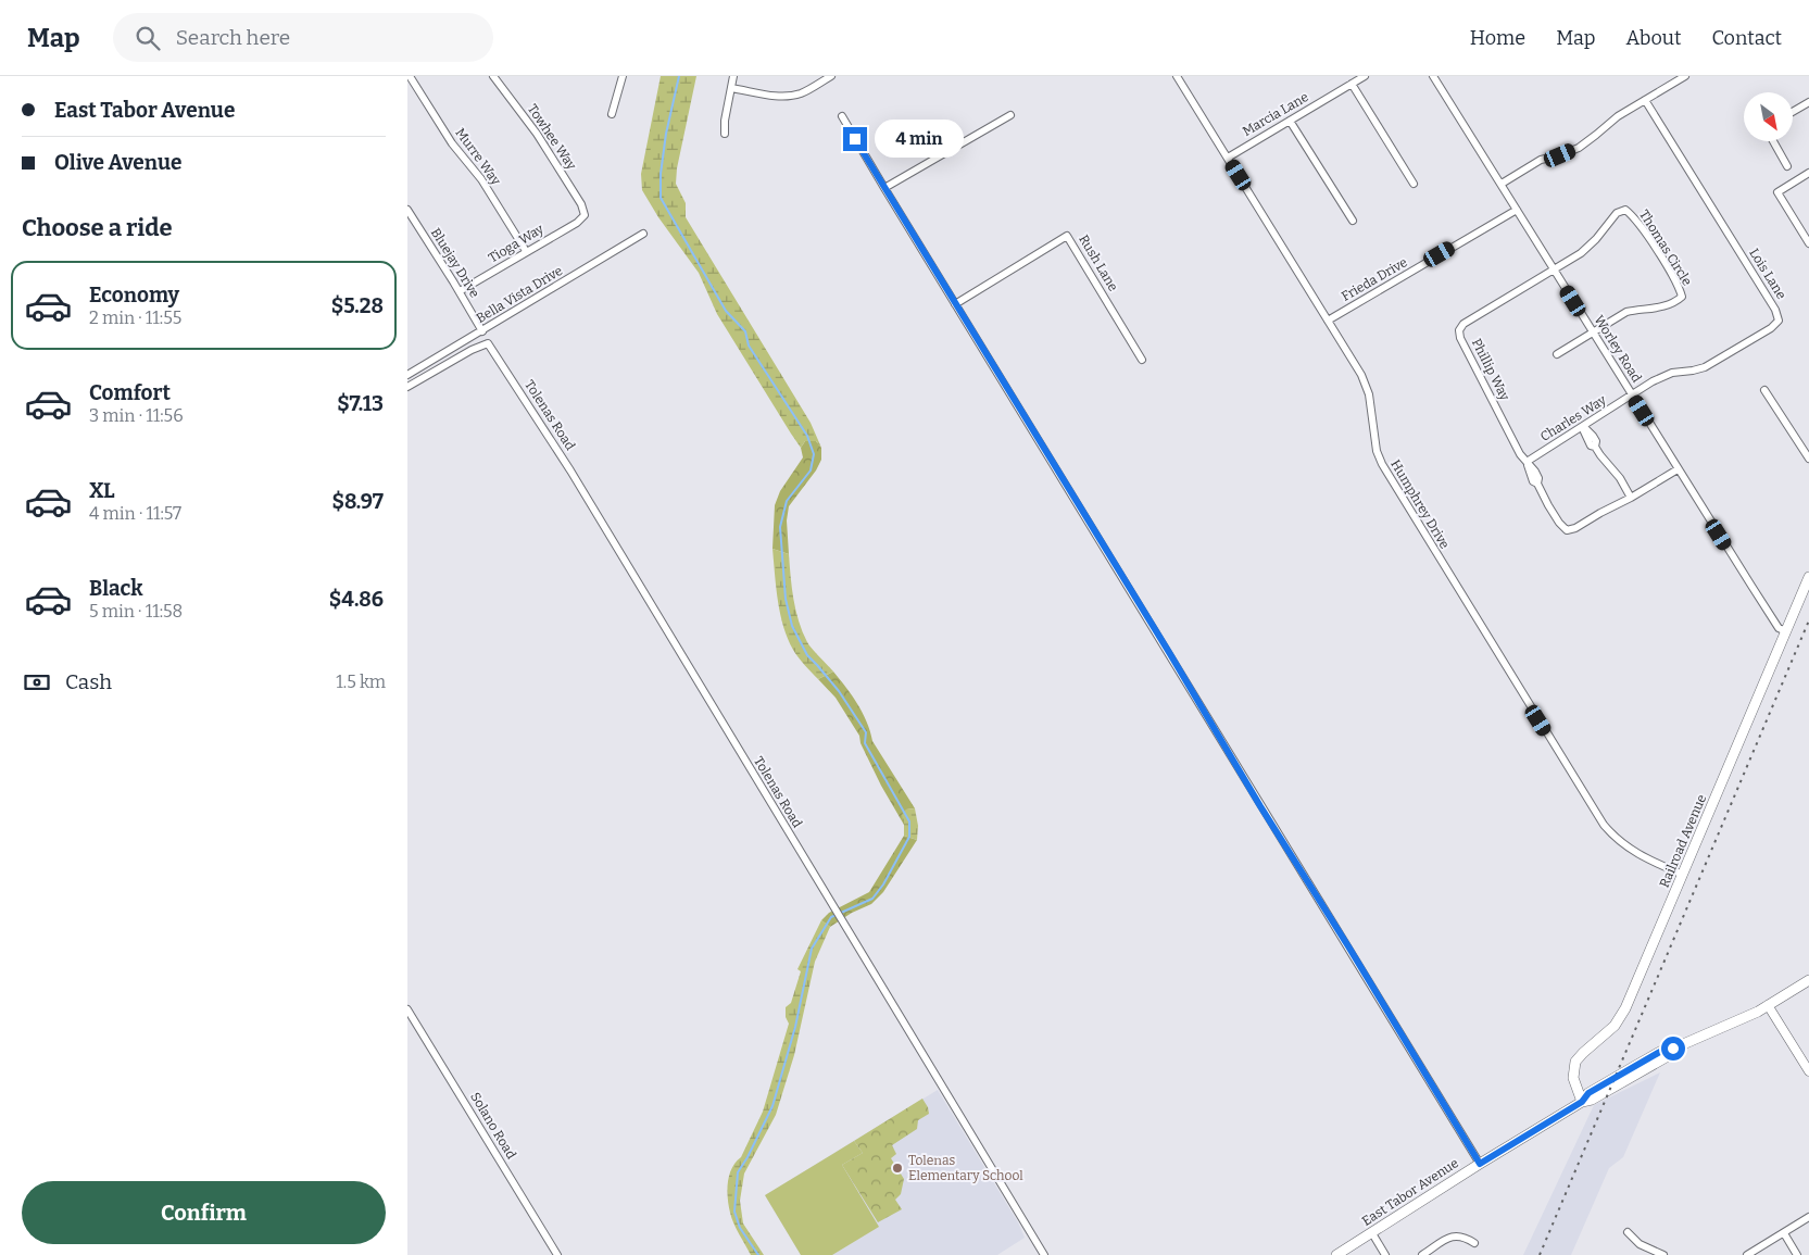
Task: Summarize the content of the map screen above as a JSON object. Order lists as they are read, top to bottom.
{
  "streets": {
    "main road": ["Railroad Avenue", "East Tabor Avenue"],
    "street": [
      "Marcia Lane",
      "Towhee Way",
      "Murre Way",
      "Tioga Way",
      "Thomas Circle",
      "Bluejay Drive",
      "Rush Lane",
      "Lois Lane",
      "Frieda Drive",
      "Bella Vista Drive",
      "Worley Road",
      "Phillip Way",
      "Tolenas Road",
      "Charles Way",
      "Humphrey Drive",
      "Solano Road"
    ]
  },
  "crossings": [
    ["Marcia Lane", "Humphrey Drive"],
    ["Towhee Way", "Tioga Way"],
    ["Murre Way", "Tioga Way"],
    ["Tioga Way", "Bluejay Drive"],
    ["Thomas Circle", "Worley Road"],
    ["Thomas Circle", "Phillip Way"],
    ["Bluejay Drive", "Bella Vista Drive"],
    ["Lois Lane", "Worley Road"],
    ["Lois Lane", "Charles Way"],
    ["Frieda Drive", "Worley Road"],
    ["Frieda Drive", "Humphrey Drive"],
    ["Worley Road", "Phillip Way"],
    ["Worley Road", "Charles Way"],
    ["Worley Road", "Railroad Avenue"],
    ["Phillip Way", "Charles Way"],
    ["Humphrey Drive", "Railroad Avenue"],
    ["Railroad Avenue", "East Tabor Avenue"]
  ],
  "places": ["Tolenas Elementary School"],
  "north": "bottom right",
  "page": {
    "header": "Map",
    "search": "Search here",
    "nav": [
      "Home",
      "Map",
      "About",
      "Contact"
    ],
    "banner": ["East Tabor Avenue", "Olive Avenue"],
    "bubble": "4 min",
    "heading": "Choose a ride",
    "list": [
      {
        "name": "Economy",
        "note": "2 min · 11:55",
        "value": "$5.28"
      },
      {
        "name": "Comfort",
        "note": "3 min · 11:56",
        "value": "$7.13"
      },
      {
        "name": "XL",
        "note": "4 min · 11:57",
        "value": "$8.97"
      },
      {
        "name": "Black",
        "note": "5 min · 11:58",
        "value": "$4.86"
      }
    ],
    "pay": ["Cash", "1.5 km"],
    "buttons": "Confirm"
  }
}
